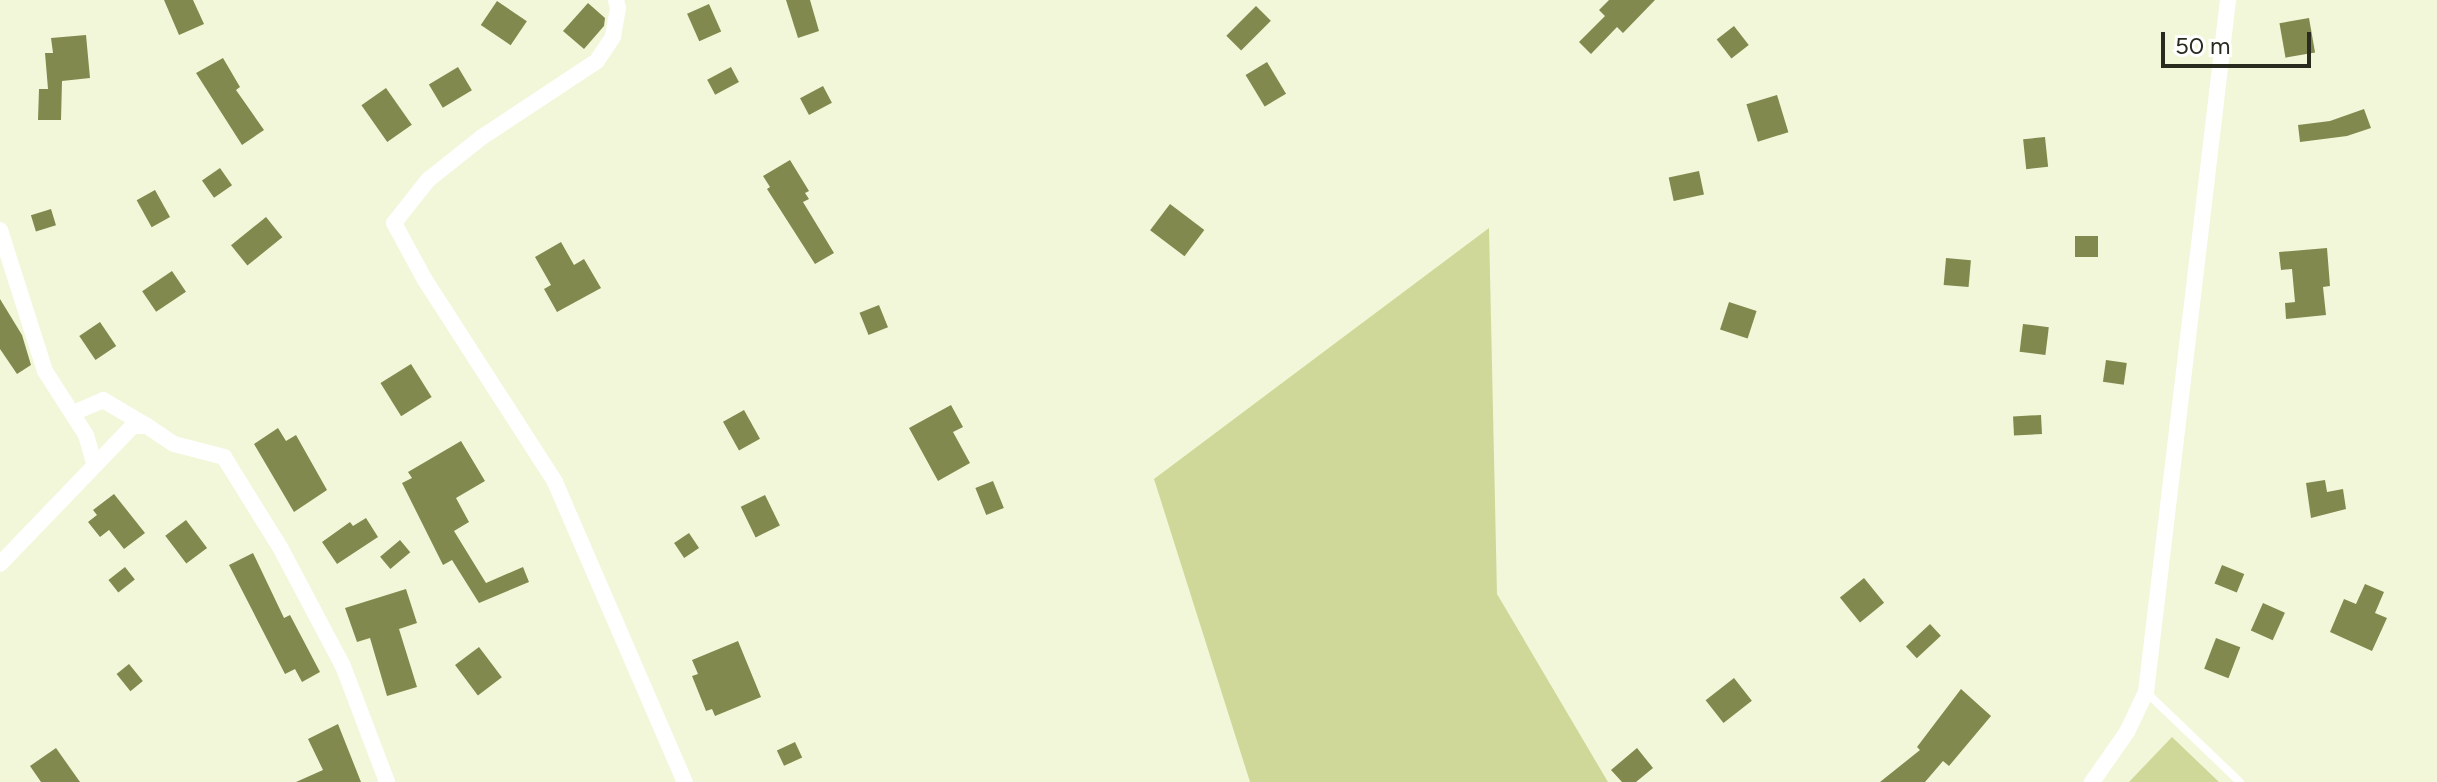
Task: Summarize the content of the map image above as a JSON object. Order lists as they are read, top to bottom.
{
  "scale_bar": "50 m"
}
